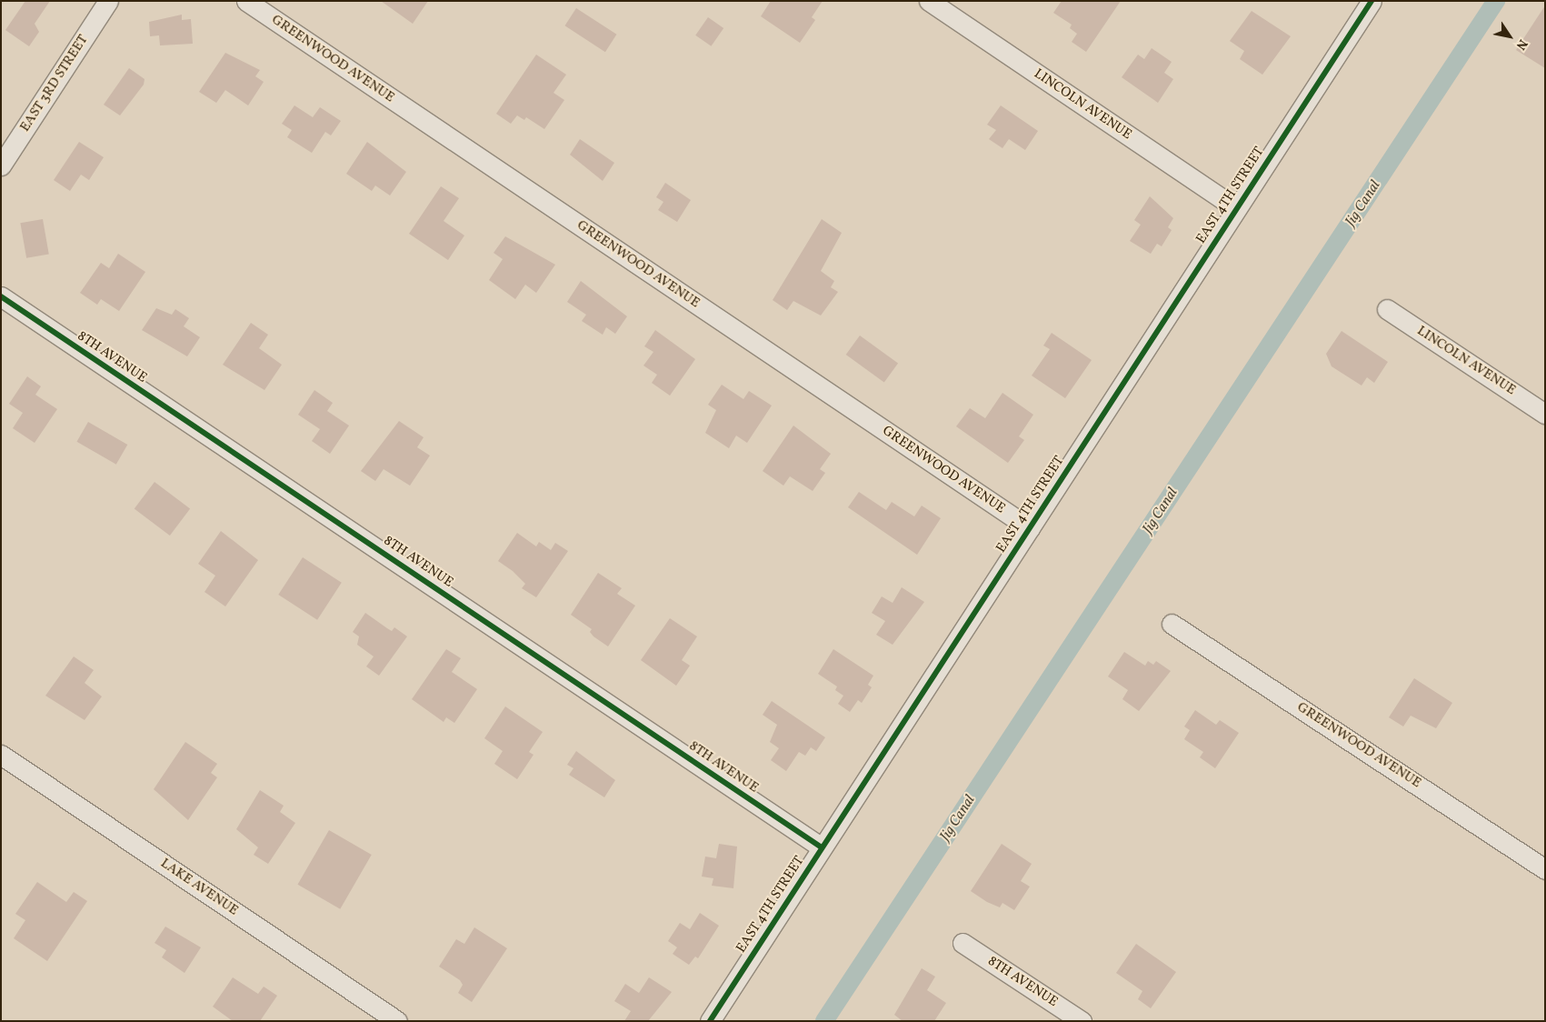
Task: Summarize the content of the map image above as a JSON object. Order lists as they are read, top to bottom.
{
  "streets": {
    "street": [
      "GREENWOOD AVENUE",
      "EAST 3RD STREET",
      "LINCOLN AVENUE",
      "EAST 4TH STREET",
      "8TH AVENUE",
      "LAKE AVENUE"
    ]
  },
  "crossings": [
    ["GREENWOOD AVENUE", "EAST 4TH STREET"],
    ["LINCOLN AVENUE", "EAST 4TH STREET"],
    ["EAST 4TH STREET", "8TH AVENUE"]
  ],
  "water": ["Jig Canal"],
  "north": "bottom right"
}
